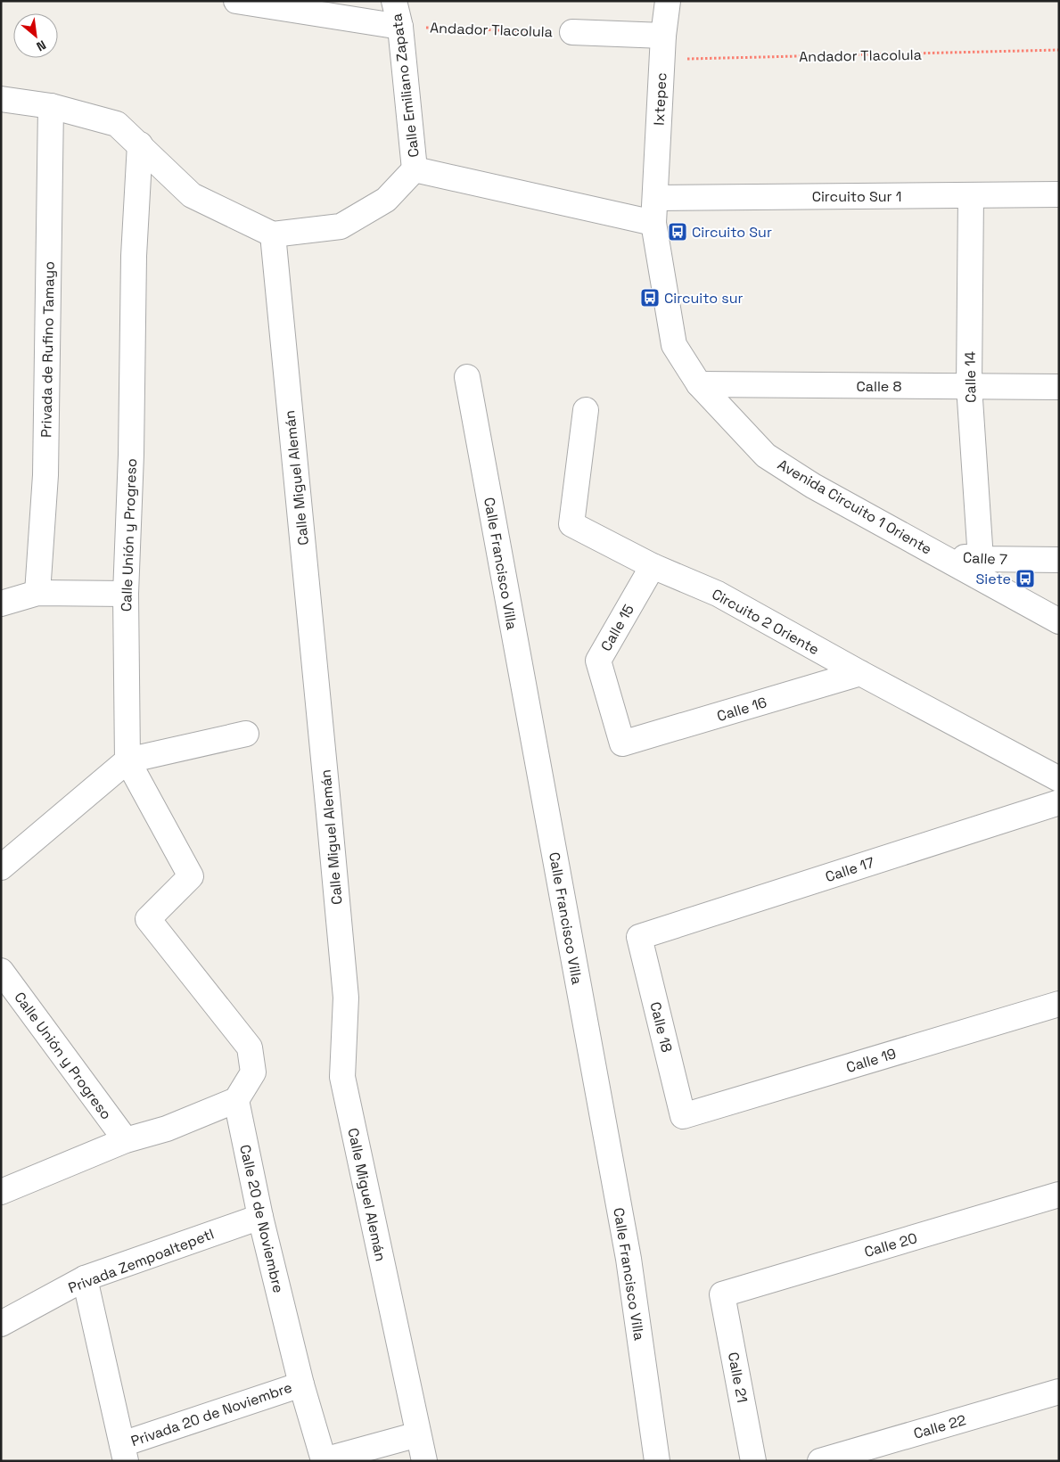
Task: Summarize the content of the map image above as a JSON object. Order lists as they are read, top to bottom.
{
  "streets": {
    "street": [
      "Andador Tlacolula",
      "Calle Emiliano Zapata",
      "Ixtepec",
      "Circuito Sur 1",
      "Privada de Rufino Tamayo",
      "Calle 14",
      "Calle 8",
      "Calle Miguel Alemán",
      "Avenida Circuito 1 Oriente",
      "Calle Unión y Progreso",
      "Calle 7",
      "Calle Francisco Villa",
      "Circuito 2 Oriente",
      "Calle 15",
      "Calle 16",
      "Calle 17",
      "Calle 18",
      "Calle 19",
      "Calle 20 de Noviembre",
      "Calle 20",
      "Privada Zempoaltepetl",
      "Calle 21",
      "Privada 20 de Noviembre",
      "Calle 22"
    ]
  },
  "crossings": [
    ["Andador Tlacolula", "Calle Emiliano Zapata"],
    ["Andador Tlacolula", "Ixtepec"],
    ["Ixtepec", "Circuito Sur 1"],
    ["Ixtepec", "Avenida Circuito 1 Oriente"],
    ["Circuito Sur 1", "Calle 14"],
    ["Circuito Sur 1", "Avenida Circuito 1 Oriente"],
    ["Calle 14", "Calle 8"],
    ["Calle 14", "Calle 7"],
    ["Calle 8", "Avenida Circuito 1 Oriente"],
    ["Calle Miguel Alemán", "Calle 20 de Noviembre"],
    ["Avenida Circuito 1 Oriente", "Calle 7"],
    ["Circuito 2 Oriente", "Calle 15"],
    ["Circuito 2 Oriente", "Calle 16"],
    ["Calle 15", "Calle 16"],
    ["Calle 17", "Calle 18"],
    ["Calle 18", "Calle 19"],
    ["Calle 20 de Noviembre", "Privada Zempoaltepetl"],
    ["Calle 20 de Noviembre", "Privada 20 de Noviembre"],
    ["Calle 20", "Calle 21"]
  ],
  "places": {
    "bus stop": ["Circuito Sur", "Circuito sur", "Siete"]
  },
  "north": "bottom right"
}
